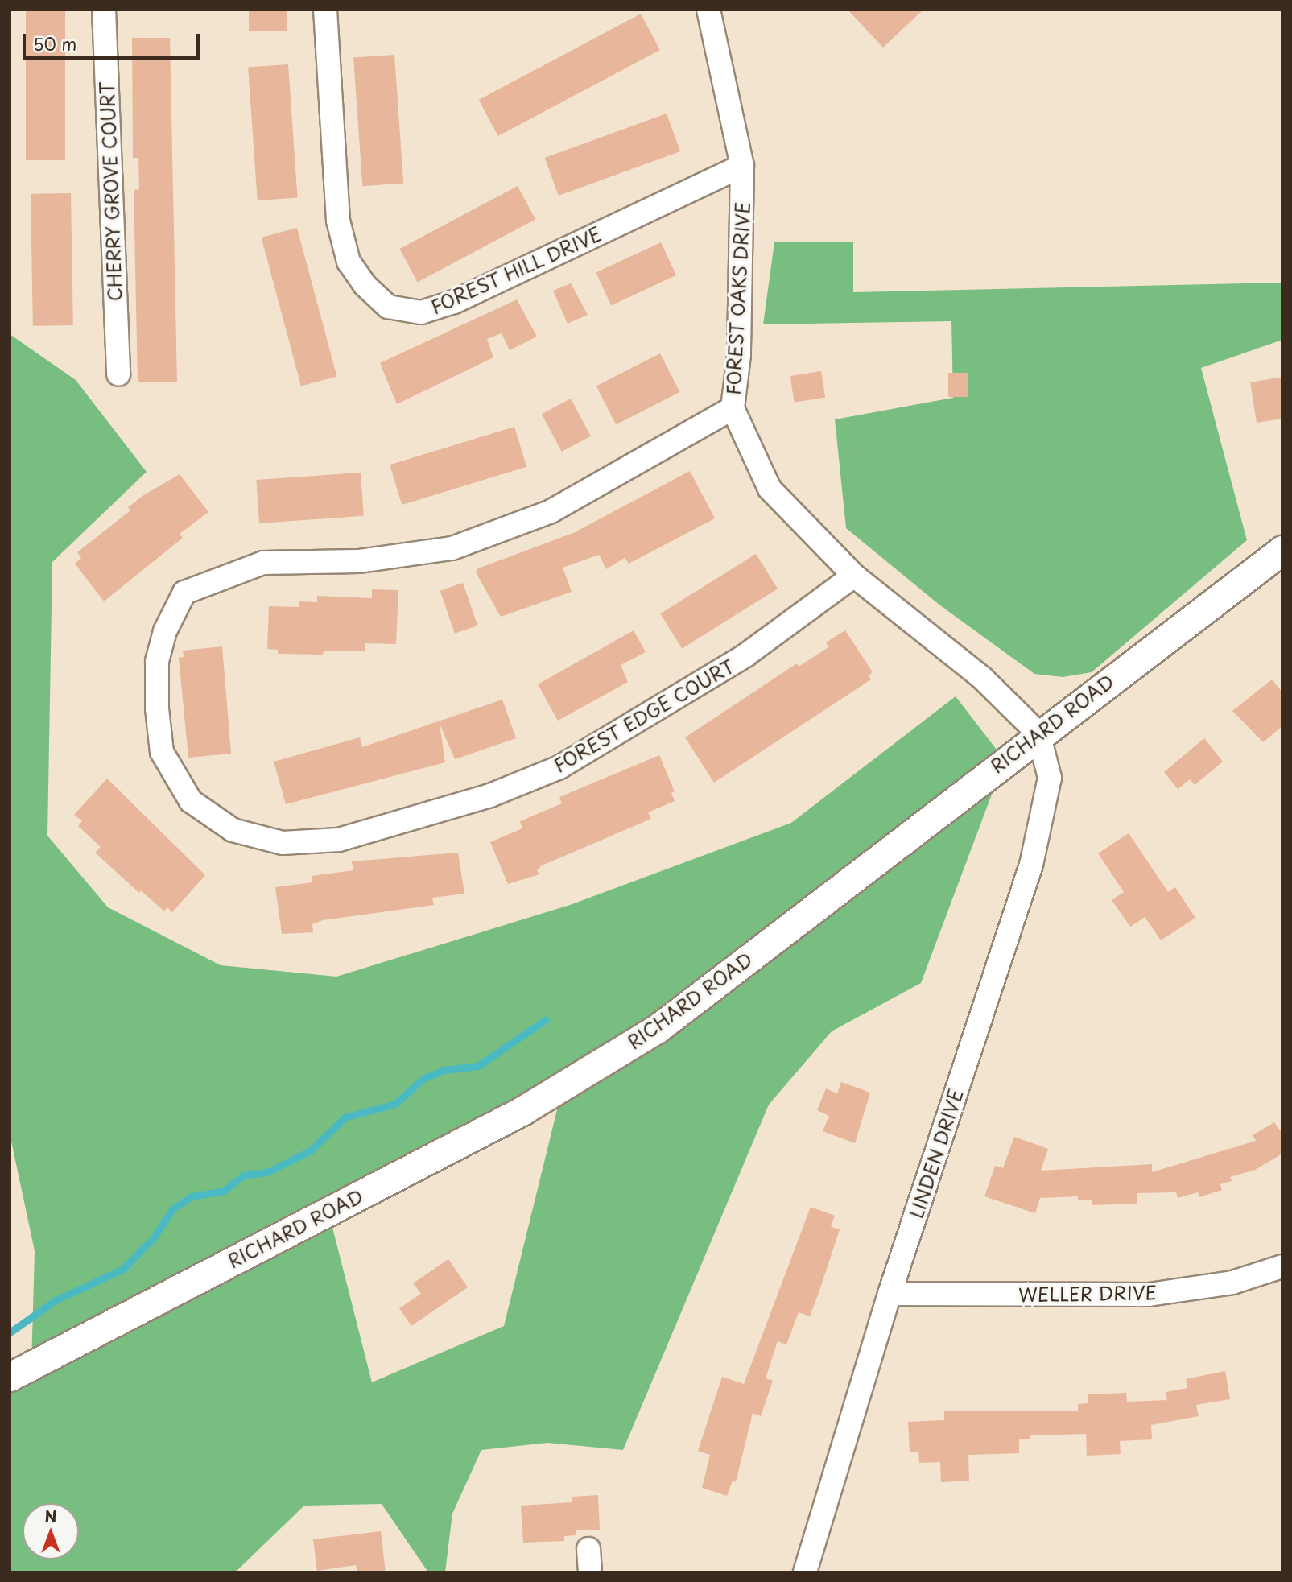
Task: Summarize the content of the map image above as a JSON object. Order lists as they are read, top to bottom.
{
  "streets": {
    "street": [
      "CHERRY GROVE COURT",
      "FOREST HILL DRIVE",
      "FOREST OAKS DRIVE",
      "FOREST EDGE COURT",
      "RICHARD ROAD",
      "LINDEN DRIVE",
      "WELLER DRIVE"
    ]
  },
  "crossings": [
    ["FOREST HILL DRIVE", "FOREST OAKS DRIVE"],
    ["FOREST OAKS DRIVE", "FOREST EDGE COURT"],
    ["FOREST OAKS DRIVE", "RICHARD ROAD"],
    ["FOREST OAKS DRIVE", "LINDEN DRIVE"],
    ["RICHARD ROAD", "LINDEN DRIVE"],
    ["LINDEN DRIVE", "WELLER DRIVE"]
  ],
  "scale_bar": "50 m",
  "north": "top"
}
